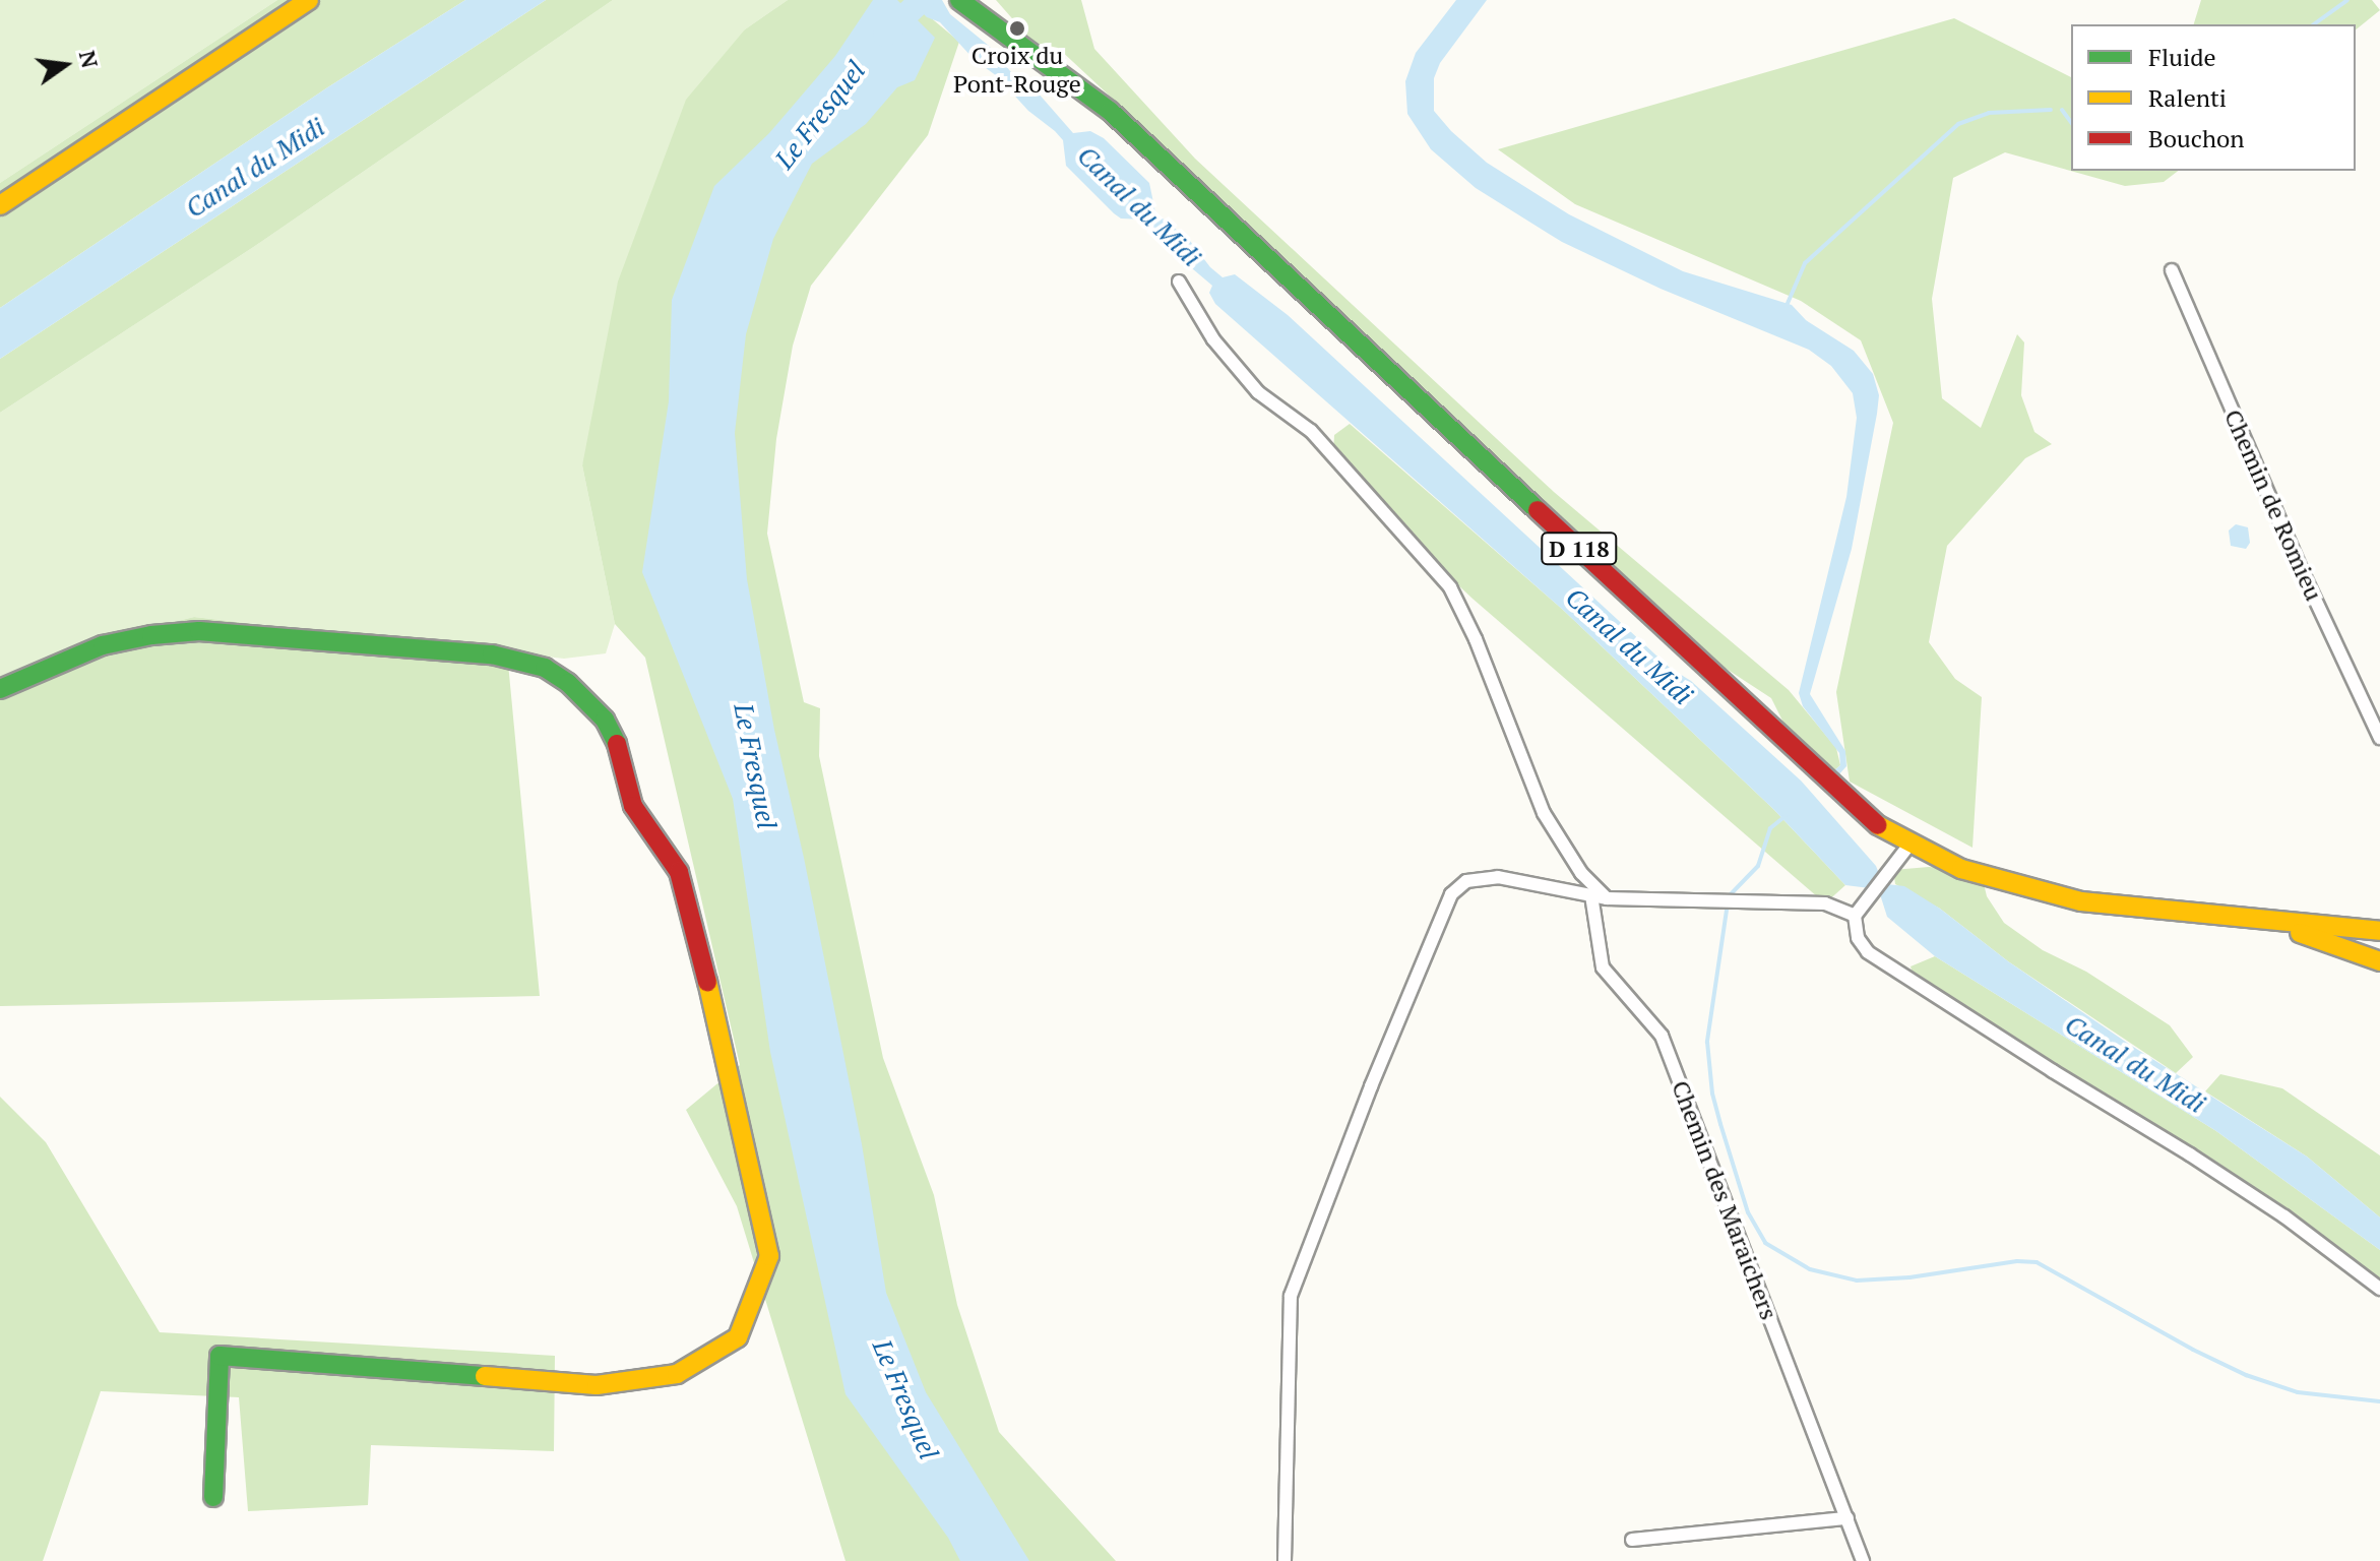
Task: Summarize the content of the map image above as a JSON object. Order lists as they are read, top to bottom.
{
  "streets": {
    "street": ["Chemin de Romieu", "D 118", "Chemin des Maraichers"]
  },
  "water": ["Le Fresquel", "Canal du Midi"],
  "places": ["Croix du Pont-Rouge"],
  "legend": ["Fluide", "Ralenti", "Bouchon"],
  "north": "right"
}
